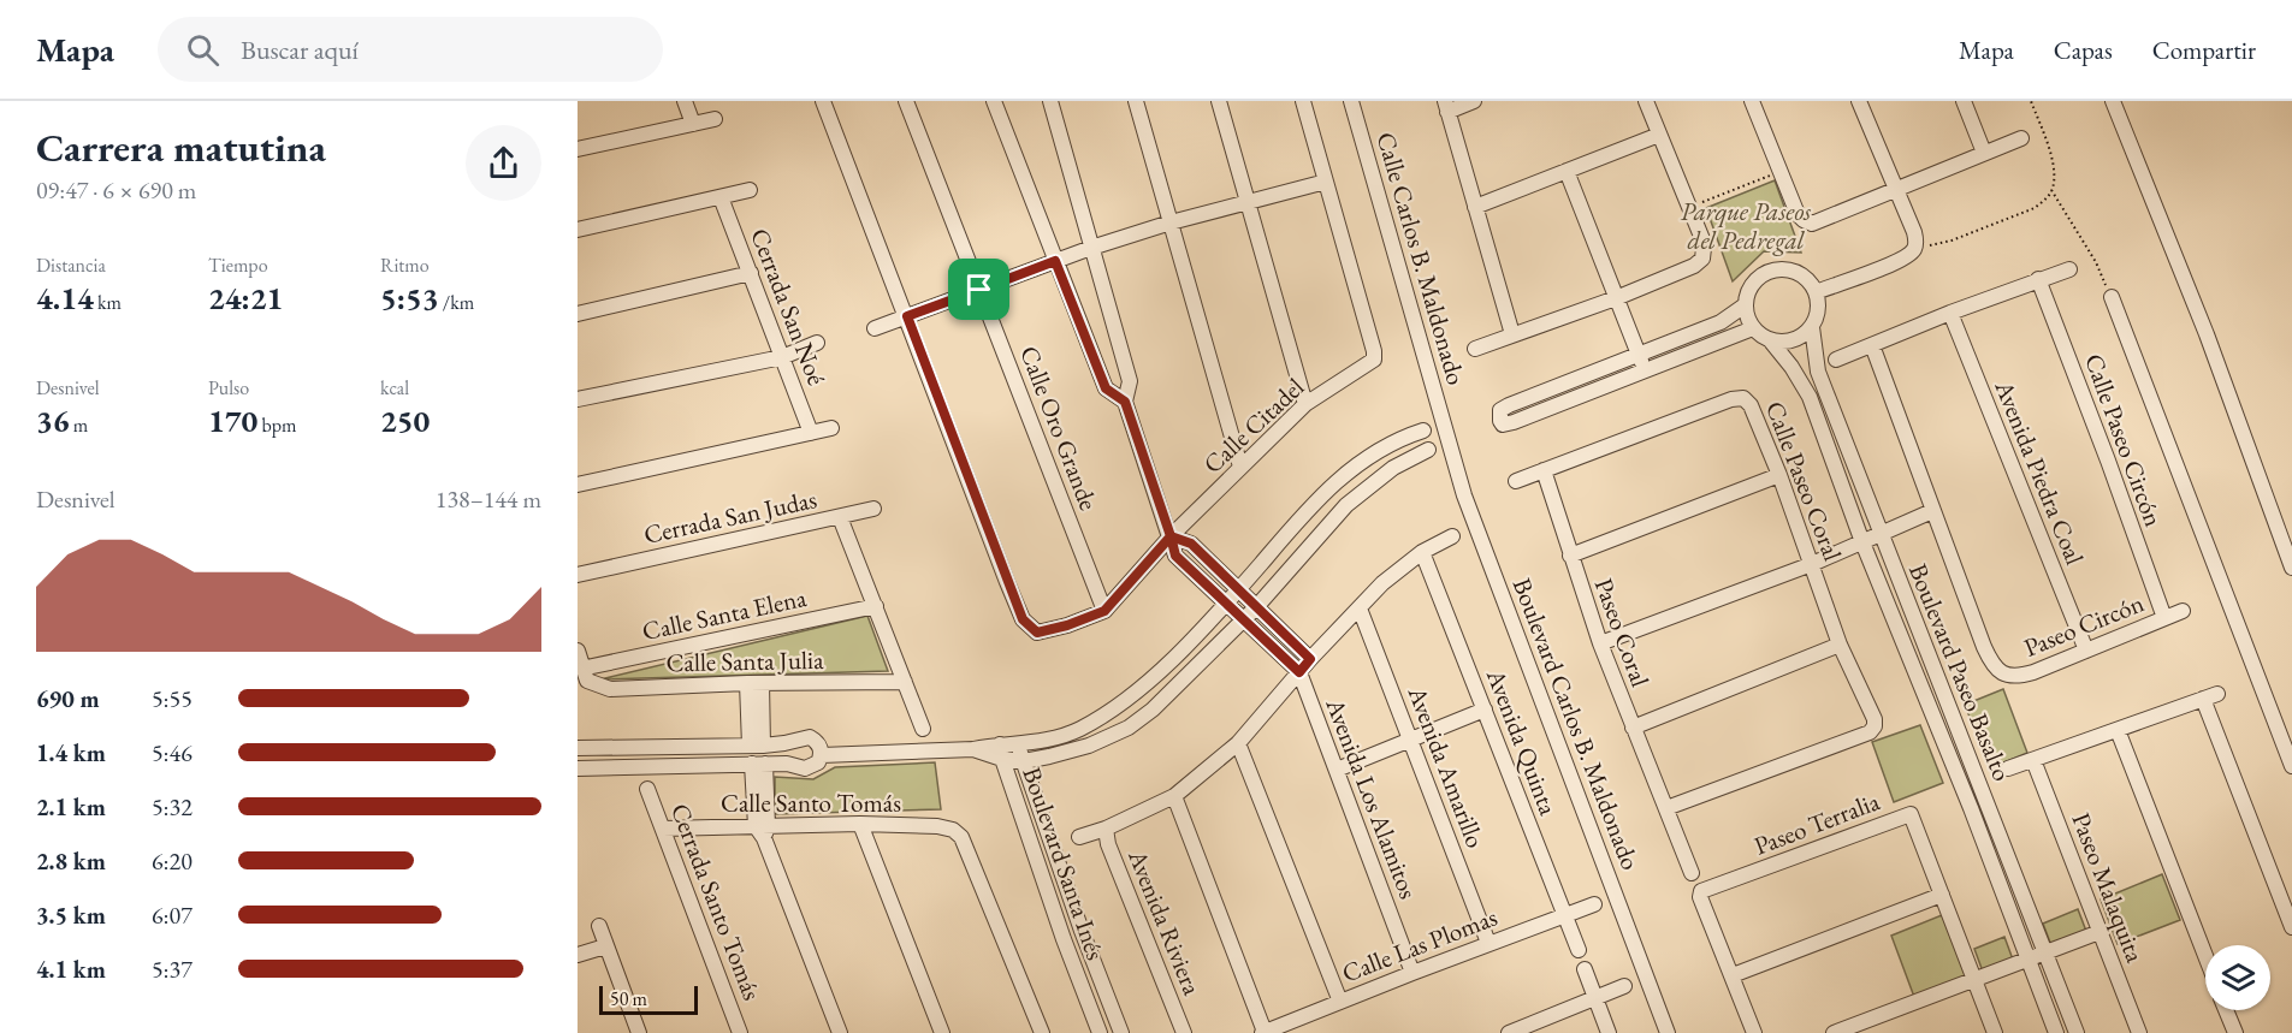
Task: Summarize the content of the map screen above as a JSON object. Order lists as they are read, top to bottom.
{
  "streets": {
    "street": [
      "Calle Carlos B. Maldonado",
      "Cerrada San Noé",
      "Calle Citadel",
      "Calle Oro Grande",
      "Calle Paseo Circón",
      "Avenida Piedra Coal",
      "Calle Paseo Coral",
      "Cerrada San Judas",
      "Calle Santa Elena",
      "Paseo Circón",
      "Paseo Coral",
      "Calle Santa Julia",
      "Boulevard Paseo Basalto",
      "Boulevard Carlos B. Maldonado",
      "Avenida Quinta",
      "Avenida Amarillo",
      "Avenida Los Alamitos",
      "Calle Santo Tomás",
      "Paseo Terralia",
      "Boulevard Santa Inés",
      "Paseo Malaquita",
      "Cerrada Santo Tomás",
      "Avenida Riviera",
      "Calle Las Plomas"
    ]
  },
  "crossings": [
    ["Calle Carlos B. Maldonado", "Boulevard Carlos B. Maldonado"],
    ["Calle Citadel", "Calle Oro Grande"],
    ["Calle Citadel", "Avenida Los Alamitos"],
    ["Calle Paseo Circón", "Paseo Circón"],
    ["Avenida Piedra Coal", "Paseo Circón"],
    ["Calle Paseo Coral", "Paseo Coral"],
    ["Cerrada San Judas", "Calle Santa Elena"],
    ["Cerrada San Judas", "Calle Santa Julia"],
    ["Calle Santa Elena", "Calle Santa Julia"],
    ["Avenida Quinta", "Calle Las Plomas"],
    ["Avenida Amarillo", "Calle Las Plomas"],
    ["Avenida Los Alamitos", "Calle Las Plomas"],
    ["Calle Santo Tomás", "Cerrada Santo Tomás"]
  ],
  "parks": ["Parque Paseos del Pedregal"],
  "scale_bar": "50 m",
  "page": {
    "header": "Mapa",
    "search": "Buscar aquí",
    "nav": ["Mapa", "Capas", "Compartir"],
    "heading": ["Carrera matutina", "09:47 · 6 × 690 m"],
    "stats": [
      ["Distancia", "4.14 km"],
      ["Tiempo", "24:21"],
      ["Ritmo", "5:53 /km"],
      ["Desnivel", "36 m"],
      ["Pulso", "170 bpm"],
      ["kcal", "250"]
    ],
    "chart": ["Desnivel", "138–144 m"],
    "list": [
      {
        "name": "690 m",
        "note": "5:55"
      },
      {
        "name": "1.4 km",
        "note": "5:46"
      },
      {
        "name": "2.1 km",
        "note": "5:32"
      },
      {
        "name": "2.8 km",
        "note": "6:20"
      },
      {
        "name": "3.5 km",
        "note": "6:07"
      },
      {
        "name": "4.1 km",
        "note": "5:37"
      }
    ],
    "scale": "50 m"
  }
}
